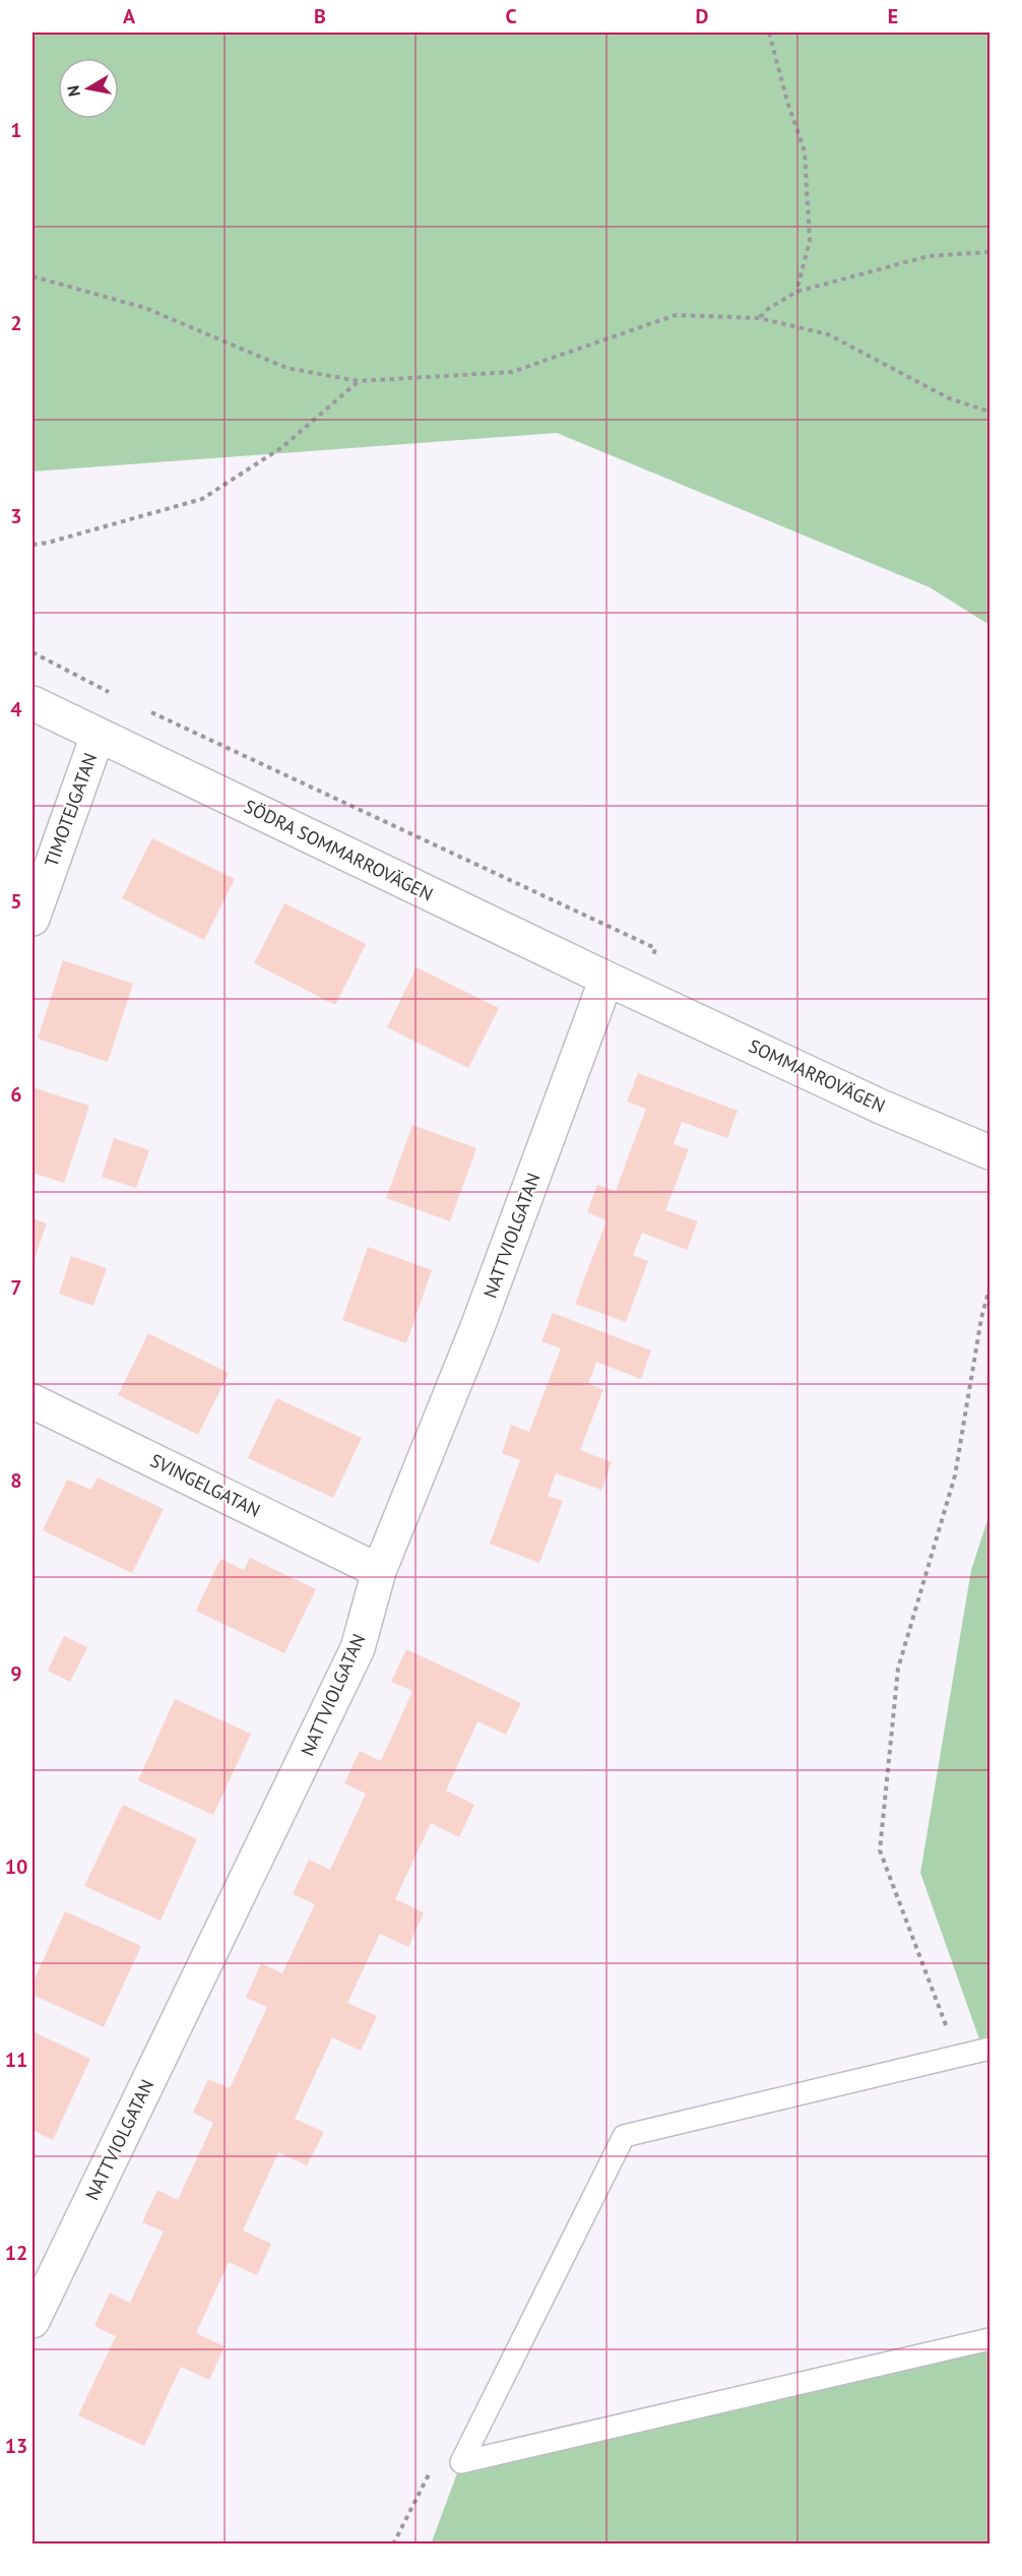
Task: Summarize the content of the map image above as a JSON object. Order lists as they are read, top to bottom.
{
  "streets": {
    "street": [
      "TIMOTEJGATAN",
      "SÖDRA SOMMARROVÄGEN",
      "SOMMARROVÄGEN",
      "NATTVIOLGATAN",
      "SVINGELGATAN"
    ]
  },
  "crossings": [
    ["TIMOTEJGATAN", "SÖDRA SOMMARROVÄGEN"],
    ["SÖDRA SOMMARROVÄGEN", "SOMMARROVÄGEN"],
    ["SÖDRA SOMMARROVÄGEN", "NATTVIOLGATAN"],
    ["NATTVIOLGATAN", "SVINGELGATAN"]
  ],
  "north": "left",
  "grid": {
    "columns": [
      "A",
      "B",
      "C",
      "D",
      "E"
    ],
    "rows": [
      "1",
      "2",
      "3",
      "4",
      "5",
      "6",
      "7",
      "8",
      "9",
      "10",
      "11",
      "12",
      "13"
    ]
  }
}
